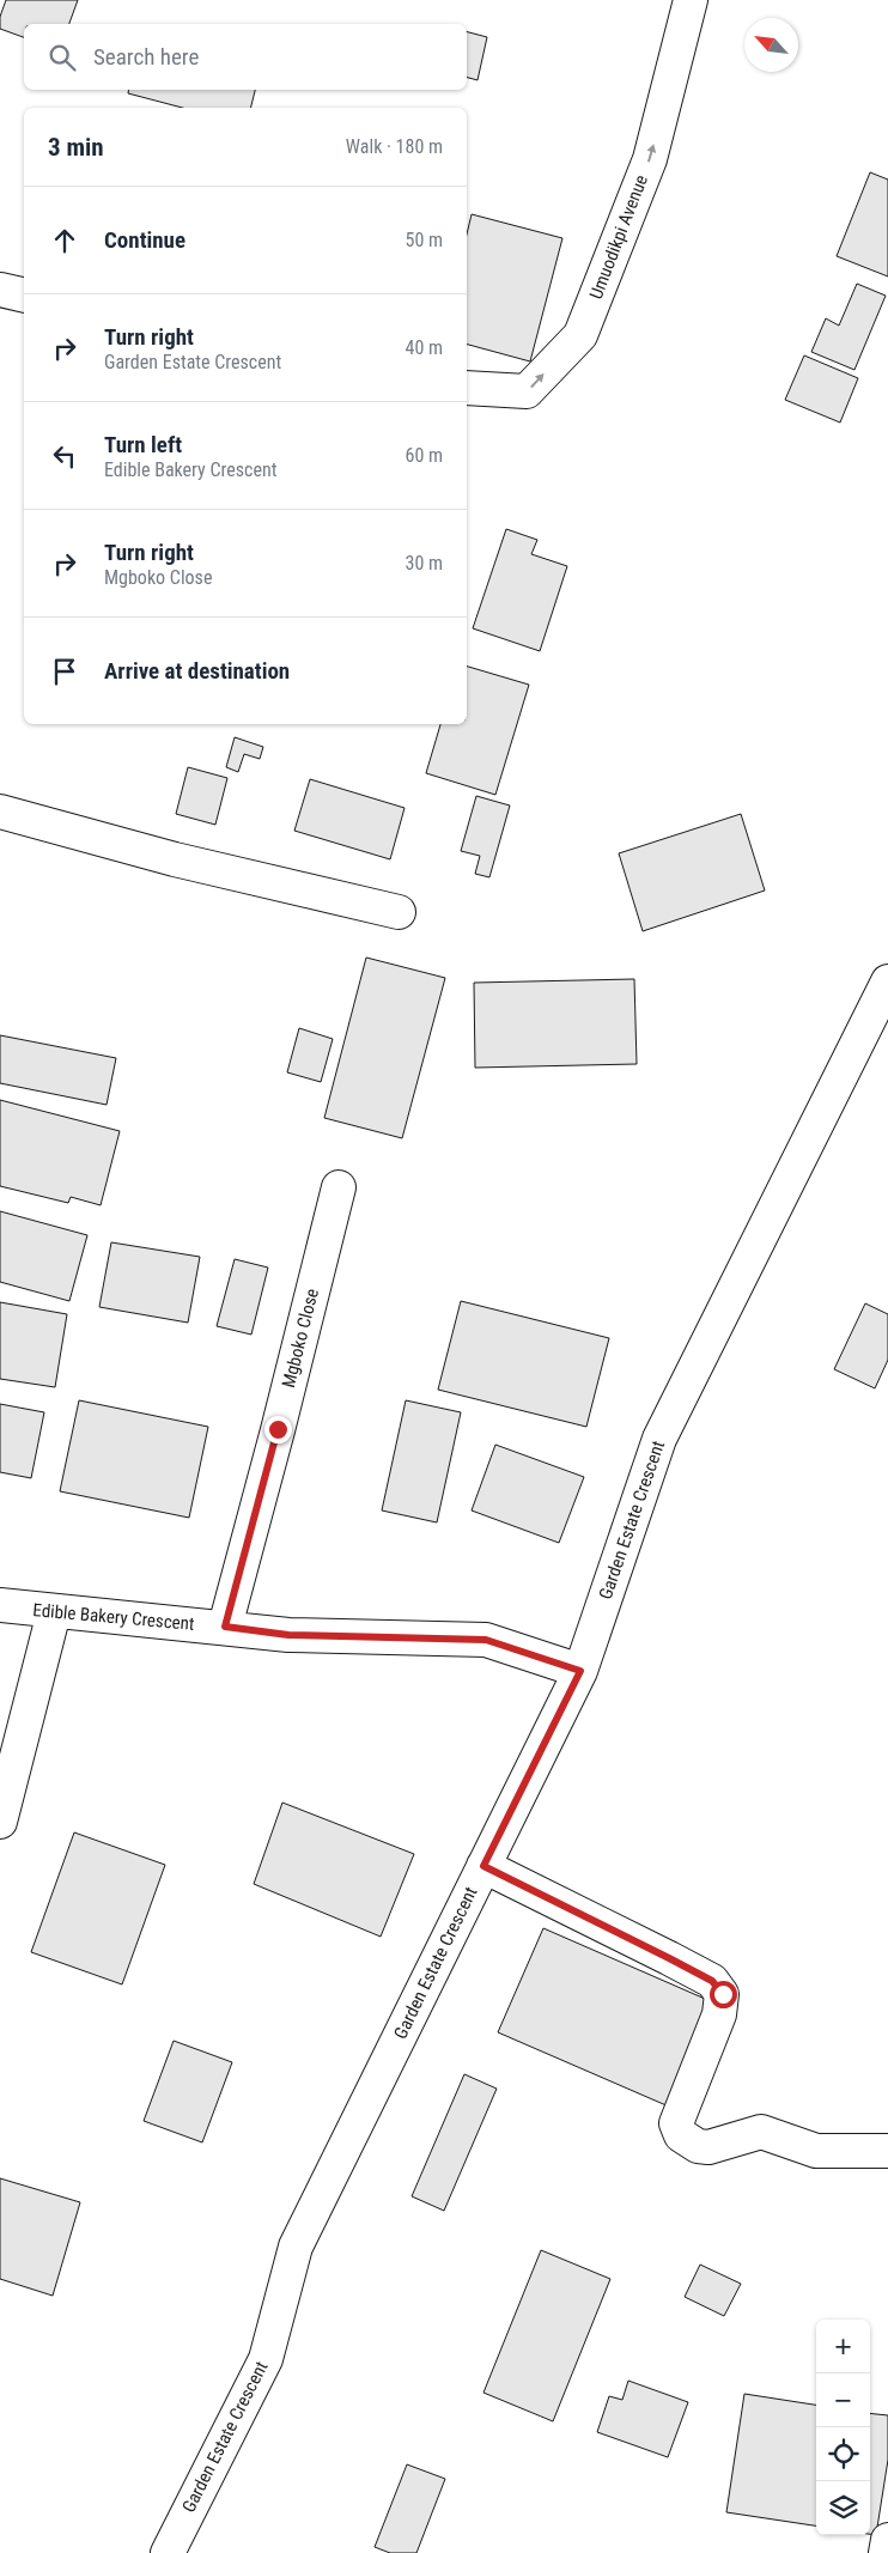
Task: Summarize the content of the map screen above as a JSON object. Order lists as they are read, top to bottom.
{
  "streets": {
    "street": [
      "Umuodikpi Avenue",
      "Mgboko Close",
      "Garden Estate Crescent",
      "Edible Bakery Crescent"
    ]
  },
  "crossings": [
    ["Mgboko Close", "Edible Bakery Crescent"],
    ["Garden Estate Crescent", "Edible Bakery Crescent"]
  ],
  "one_way": ["Umuodikpi Avenue"],
  "north": "top left",
  "page": {
    "search": "Search here",
    "heading": ["3 min", "Walk · 180 m"],
    "list": [
      ["Continue", "50 m"],
      ["Turn right", "Garden Estate Crescent", "40 m"],
      ["Turn left", "Edible Bakery Crescent", "60 m"],
      ["Turn right", "Mgboko Close", "30 m"],
      "Arrive at destination"
    ],
    "map_buttons": ["+", "−"]
  }
}
